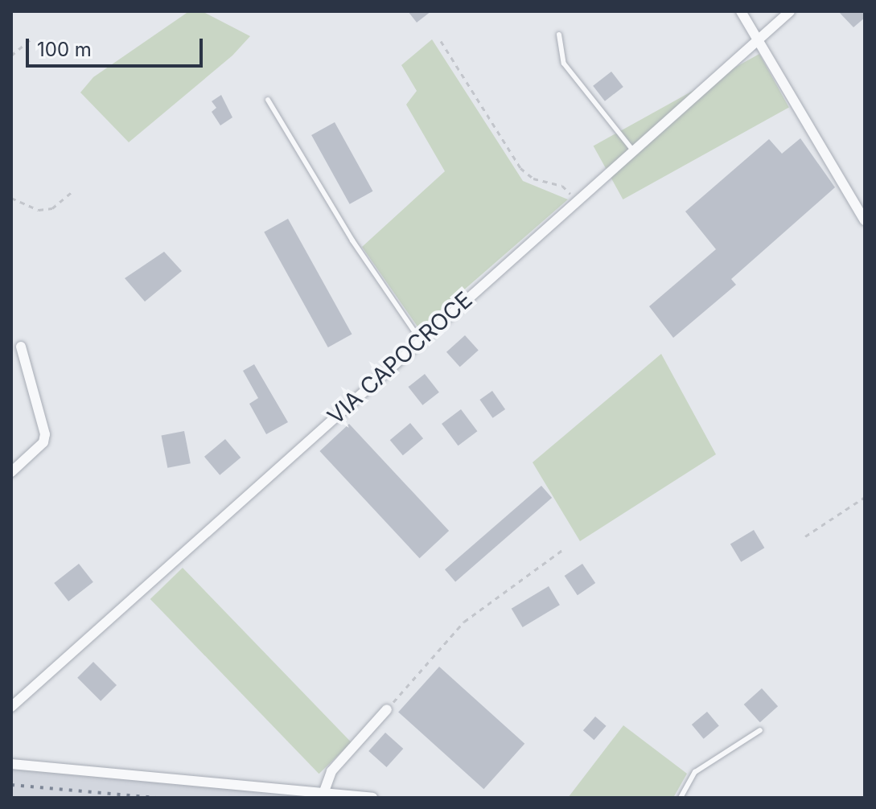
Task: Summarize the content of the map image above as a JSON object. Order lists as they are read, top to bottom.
{
  "streets": {
    "street": ["VIA CAPOCROCE"]
  },
  "scale_bar": "100 m"
}
